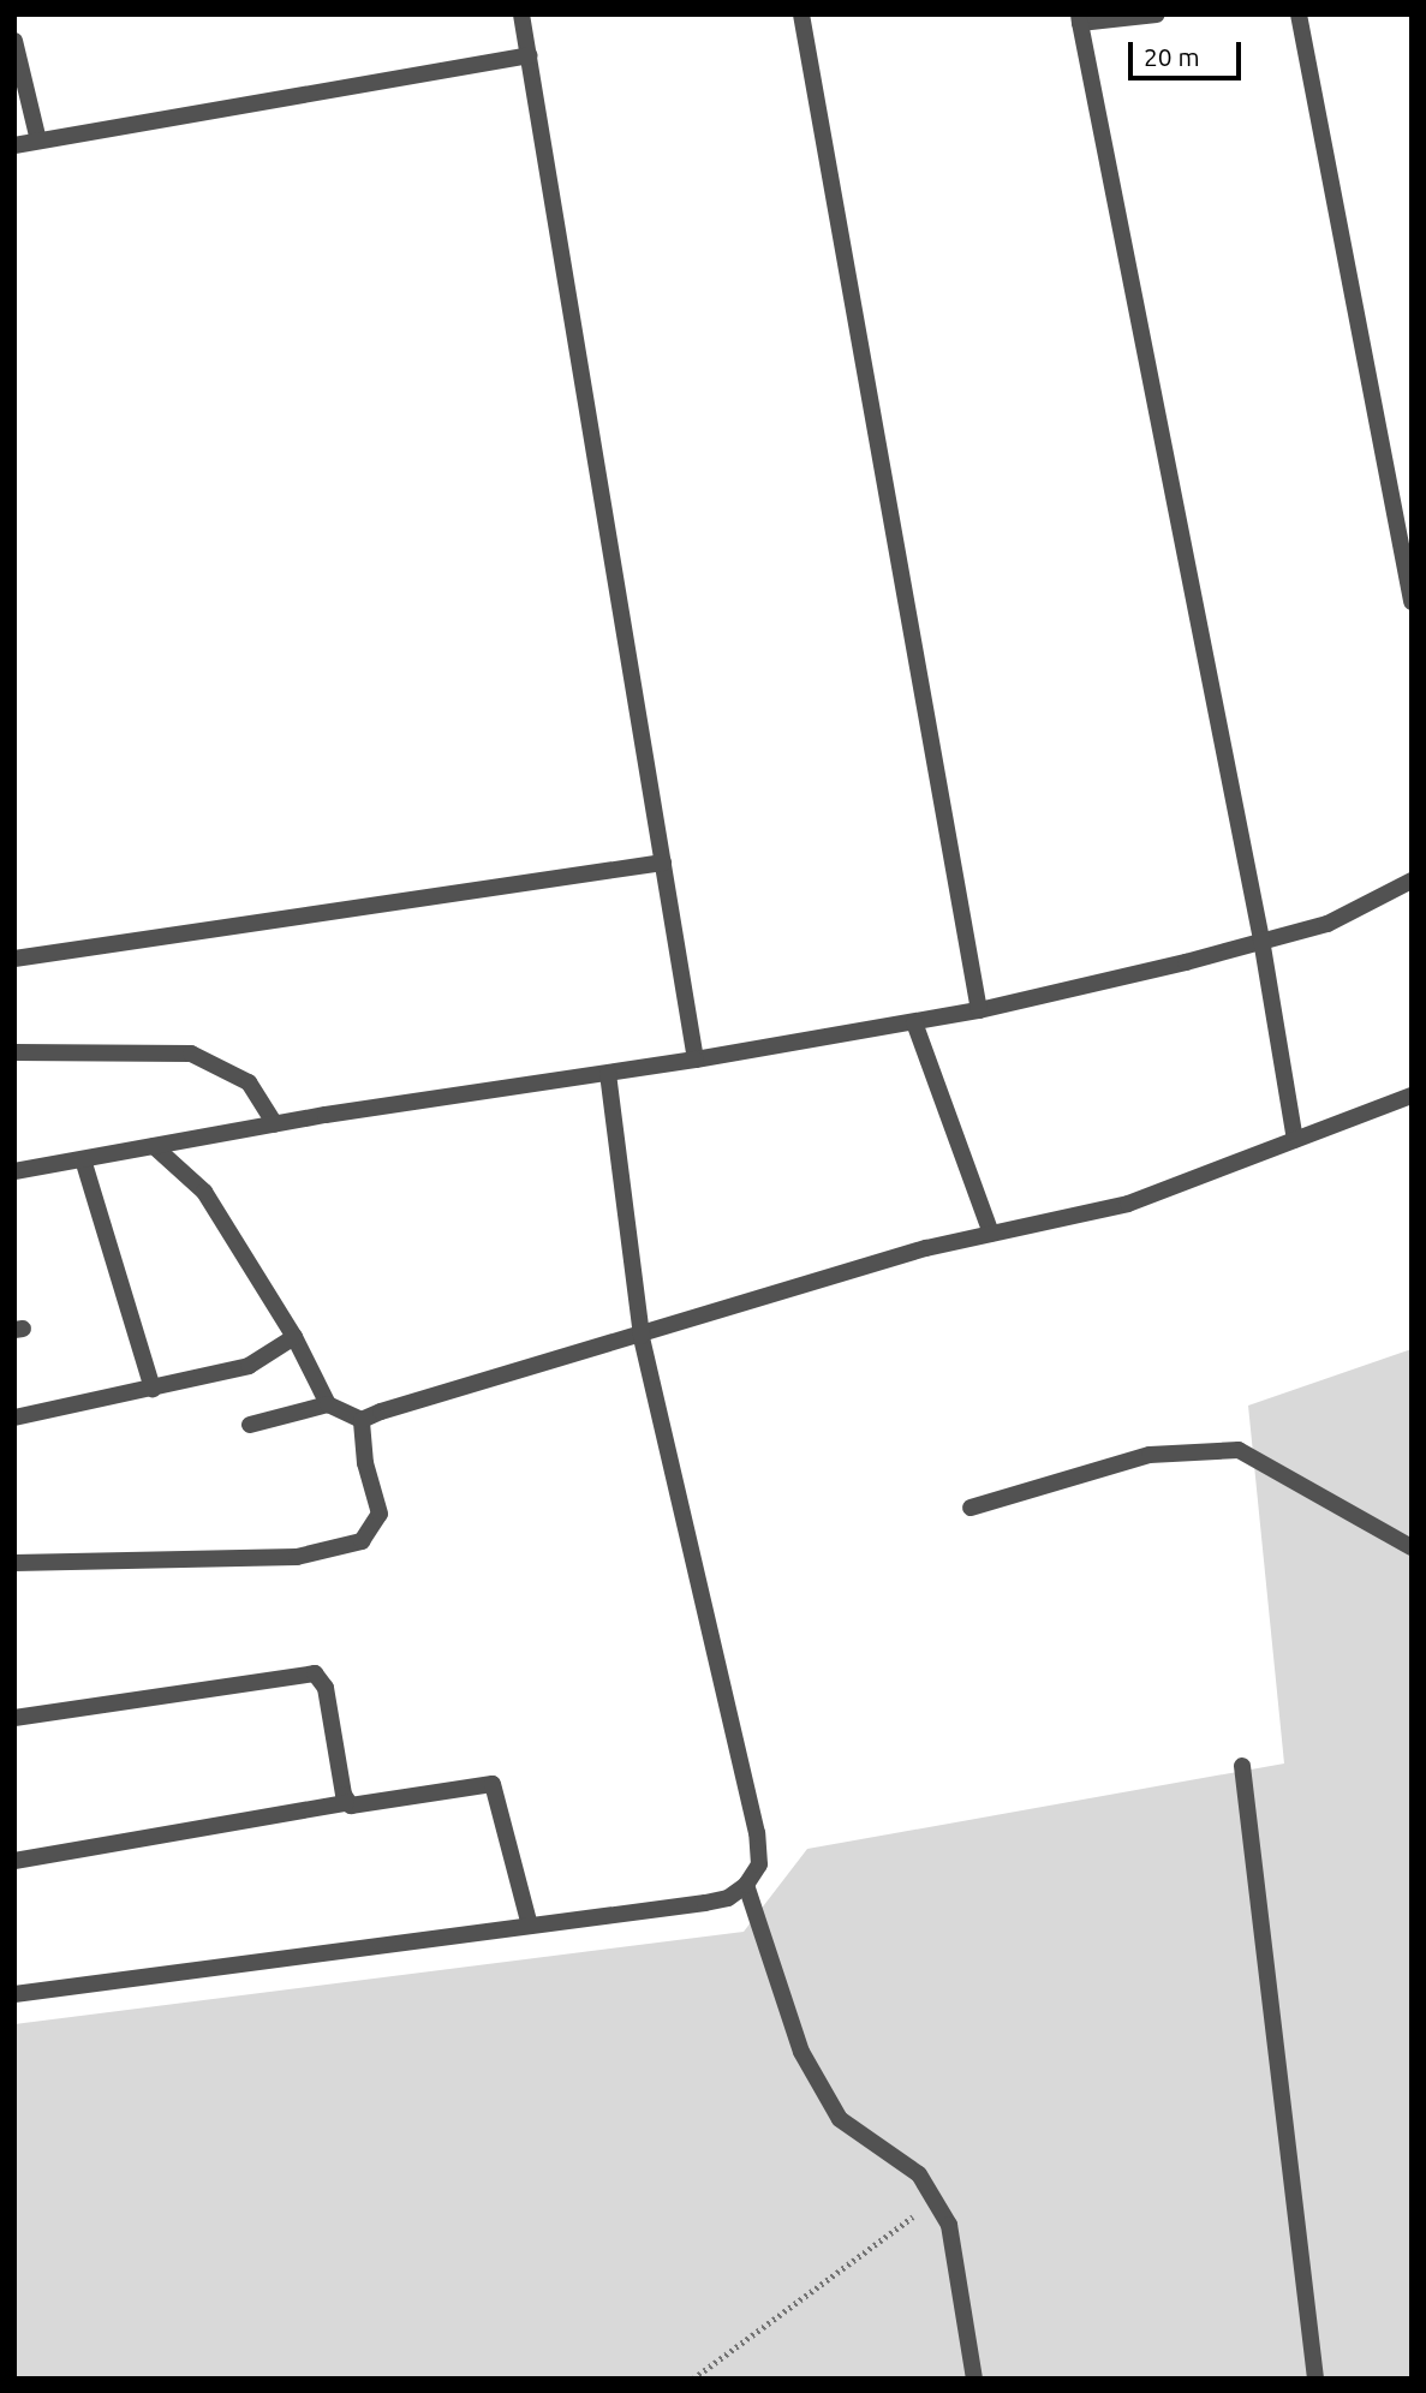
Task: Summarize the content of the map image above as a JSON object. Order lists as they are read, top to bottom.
{
  "scale_bar": "20 m"
}
